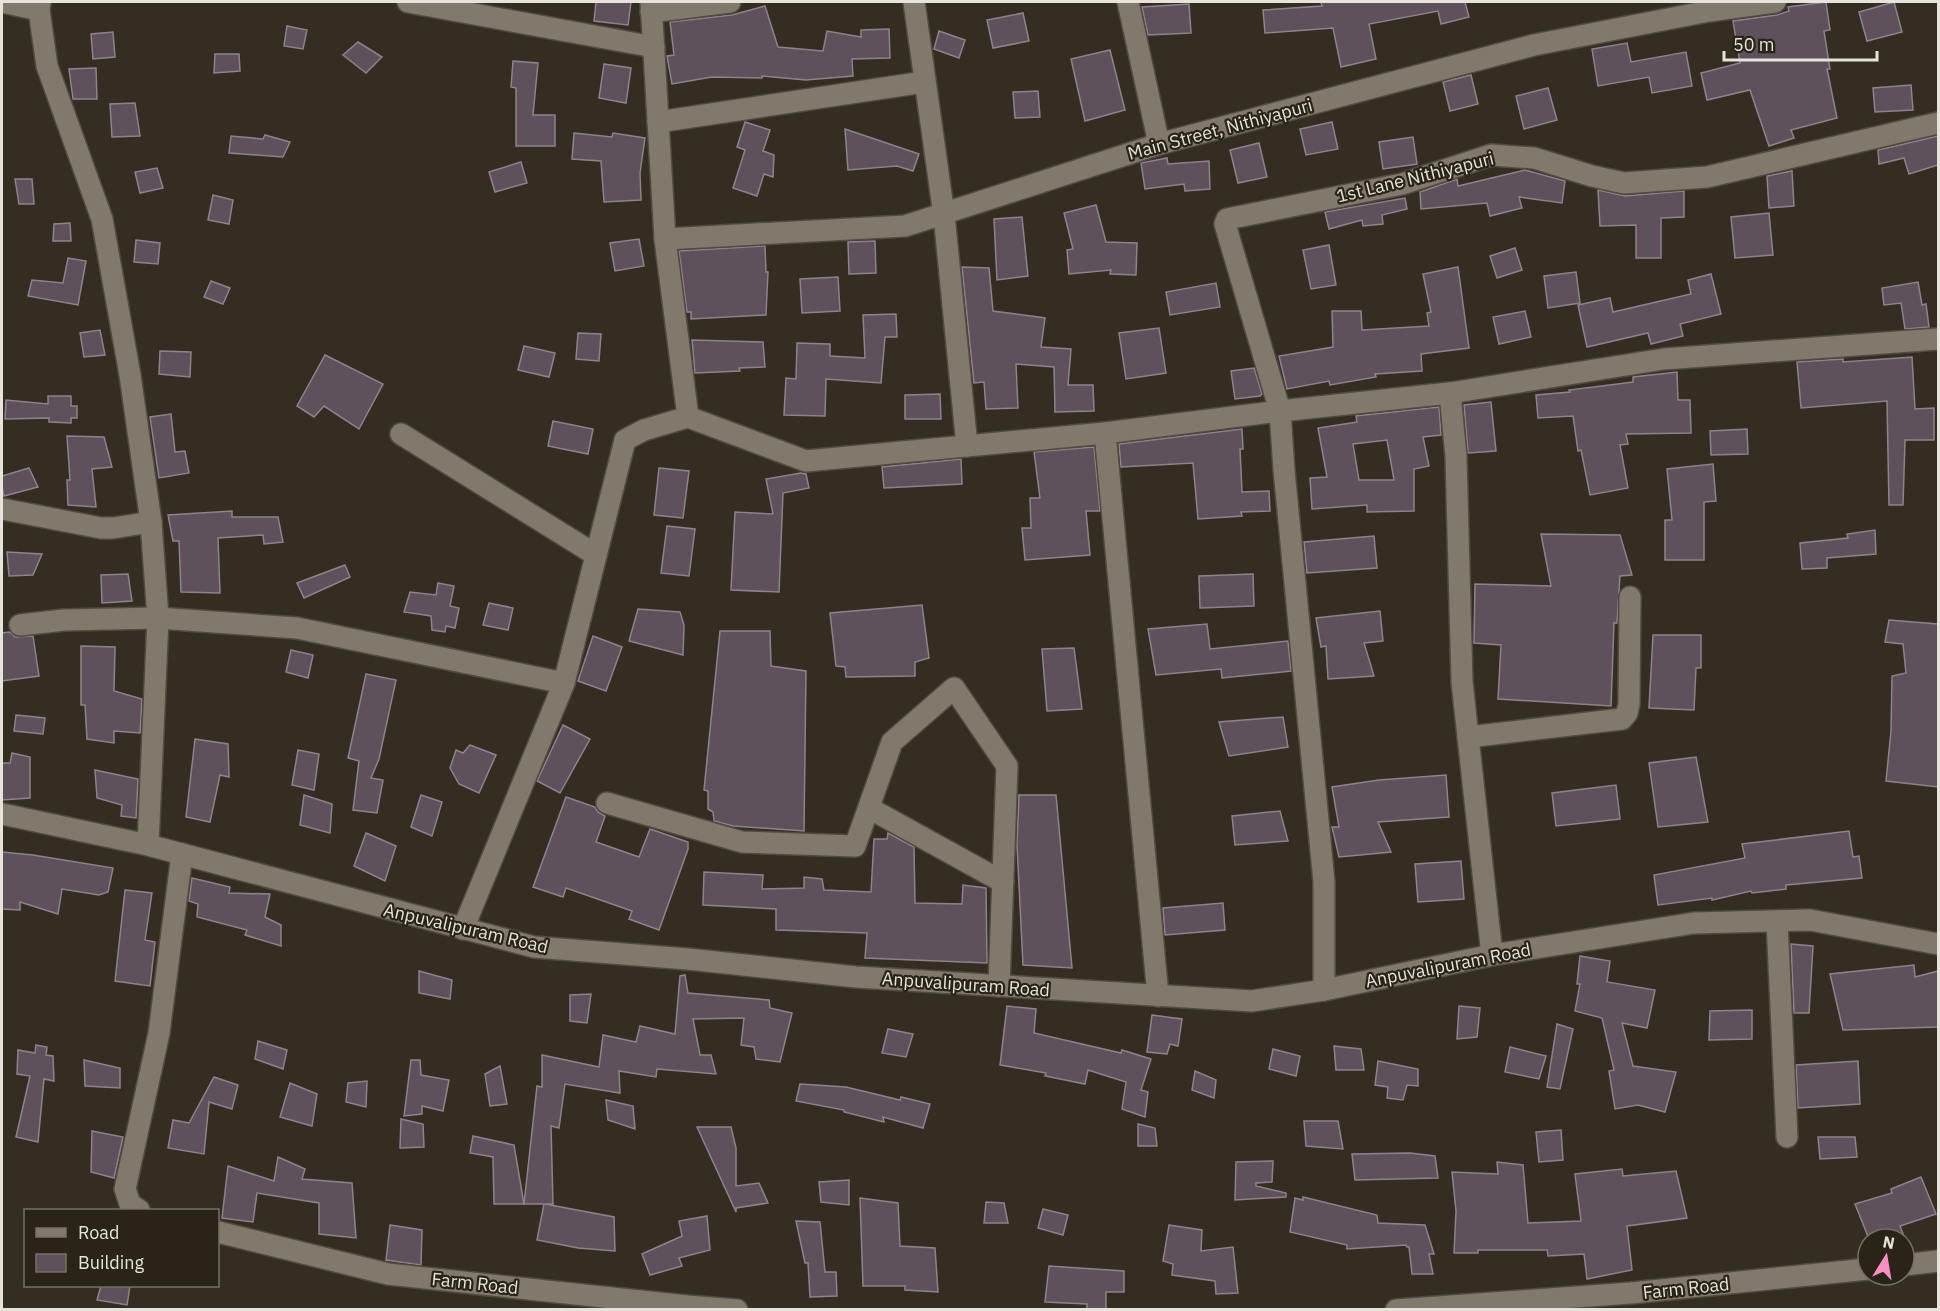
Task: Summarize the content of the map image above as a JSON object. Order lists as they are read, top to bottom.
{
  "streets": {
    "street": [
      "Main Street, Nithiyapuri",
      "1st Lane Nithiyapuri",
      "Anpuvalipuram Road",
      "Farm Road"
    ]
  },
  "crossings": [
    ["1st Lane Nithiyapuri", "Anpuvalipuram Road"]
  ],
  "legend": ["Road", "Building"],
  "scale_bar": "50 m",
  "north": "top"
}
